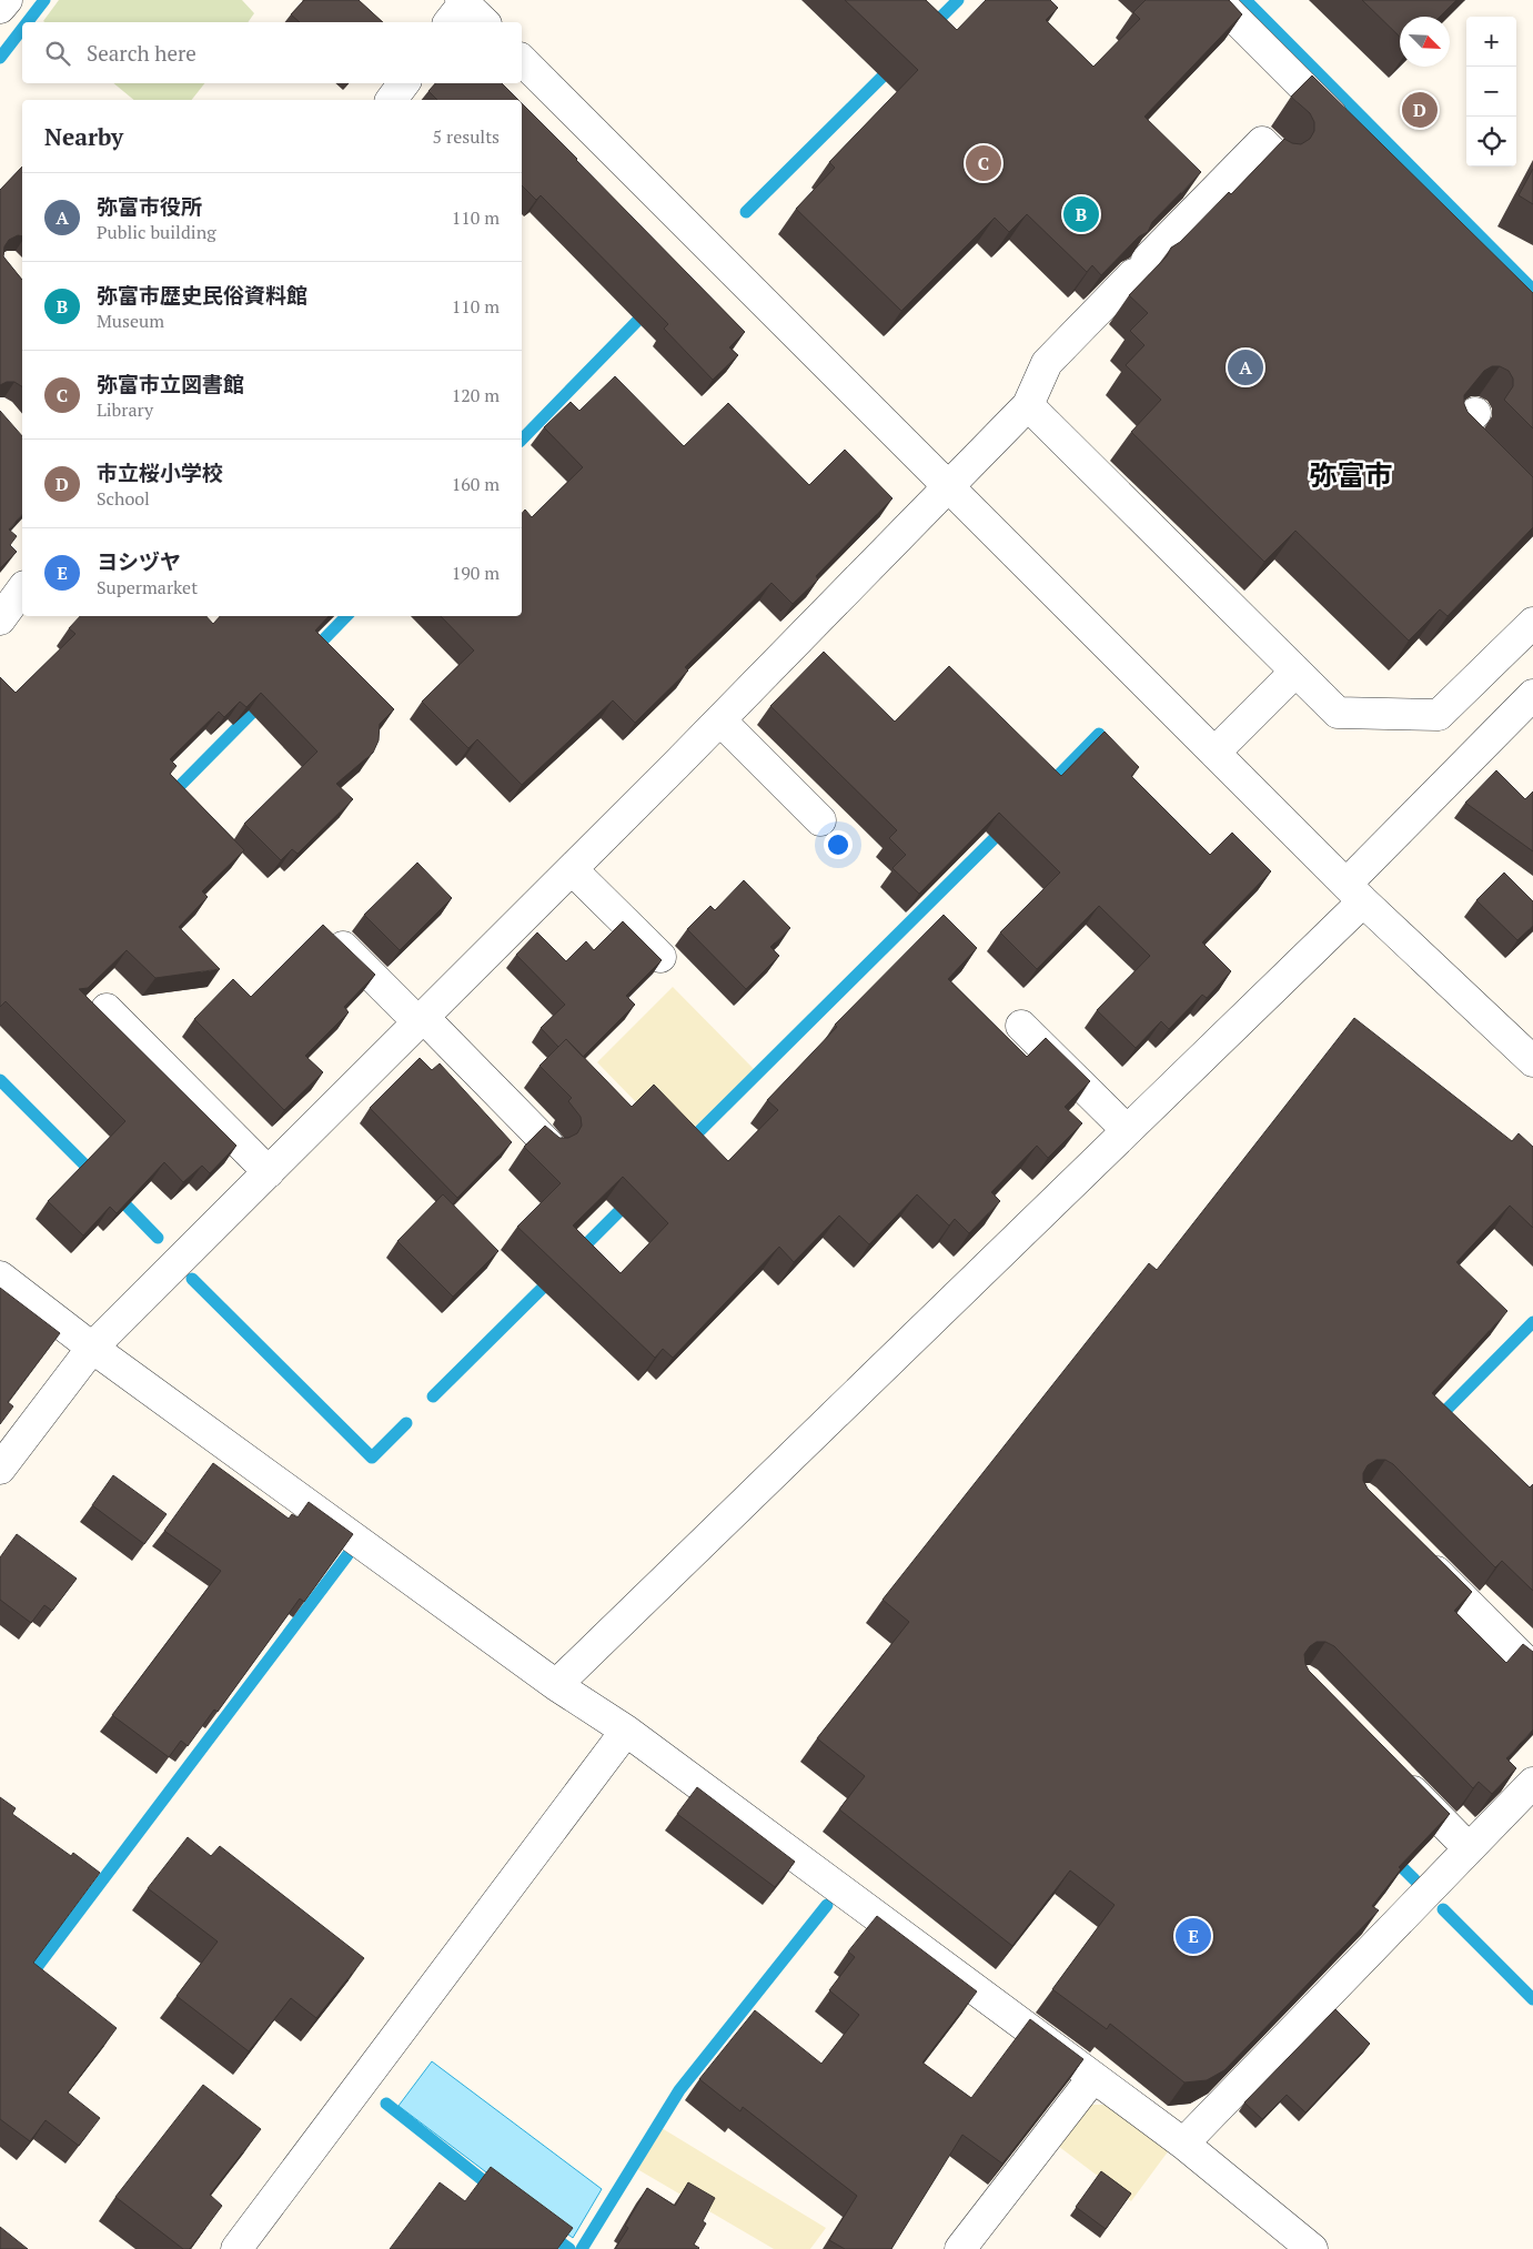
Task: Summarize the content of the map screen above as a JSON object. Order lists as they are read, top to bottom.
{
  "districts": ["弥富市"],
  "north": "bottom right",
  "page": {
    "map_buttons": ["+", "−"],
    "search": "Search here",
    "pins": [
      "D",
      "C",
      "B",
      "A",
      "E"
    ],
    "heading": ["Nearby", "5 results"],
    "list": [
      {
        "mark": "A",
        "name": "弥富市役所",
        "note": "Public building",
        "value": "110 m"
      },
      {
        "mark": "B",
        "name": "弥富市歴史民俗資料館",
        "note": "Museum",
        "value": "110 m"
      },
      {
        "mark": "C",
        "name": "弥富市立図書館",
        "note": "Library",
        "value": "120 m"
      },
      {
        "mark": "D",
        "name": "市立桜小学校",
        "note": "School",
        "value": "160 m"
      },
      {
        "mark": "E",
        "name": "ヨシヅヤ",
        "note": "Supermarket",
        "value": "190 m"
      }
    ]
  }
}
